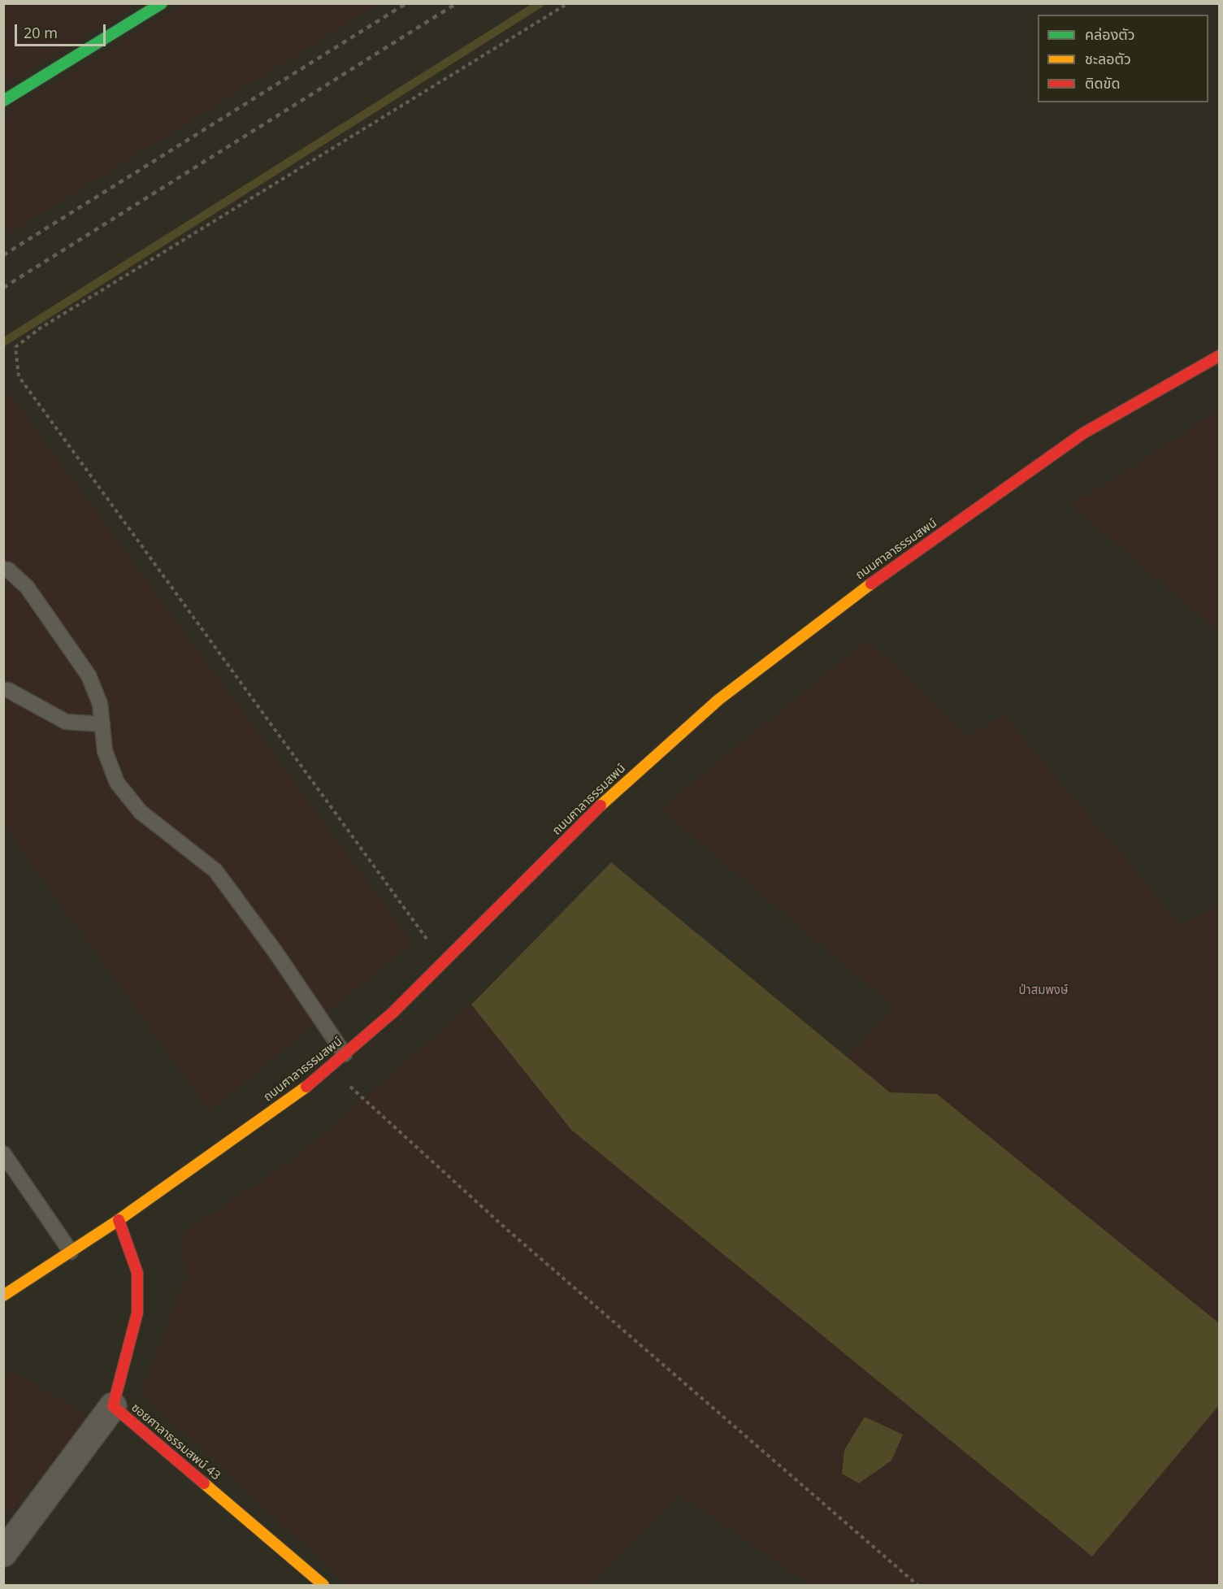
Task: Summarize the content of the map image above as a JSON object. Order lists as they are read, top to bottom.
{
  "streets": {
    "street": ["ถนนศาลาธรรมสพน์", "ซอยศาลาธรรมสพน์ 43"]
  },
  "crossings": [
    ["ถนนศาลาธรรมสพน์", "ซอยศาลาธรรมสพน์ 43"]
  ],
  "parks": ["ป่าสมพงษ์"],
  "legend": ["คล่องตัว", "ชะลอตัว", "ติดขัด"],
  "scale_bar": "20 m"
}
